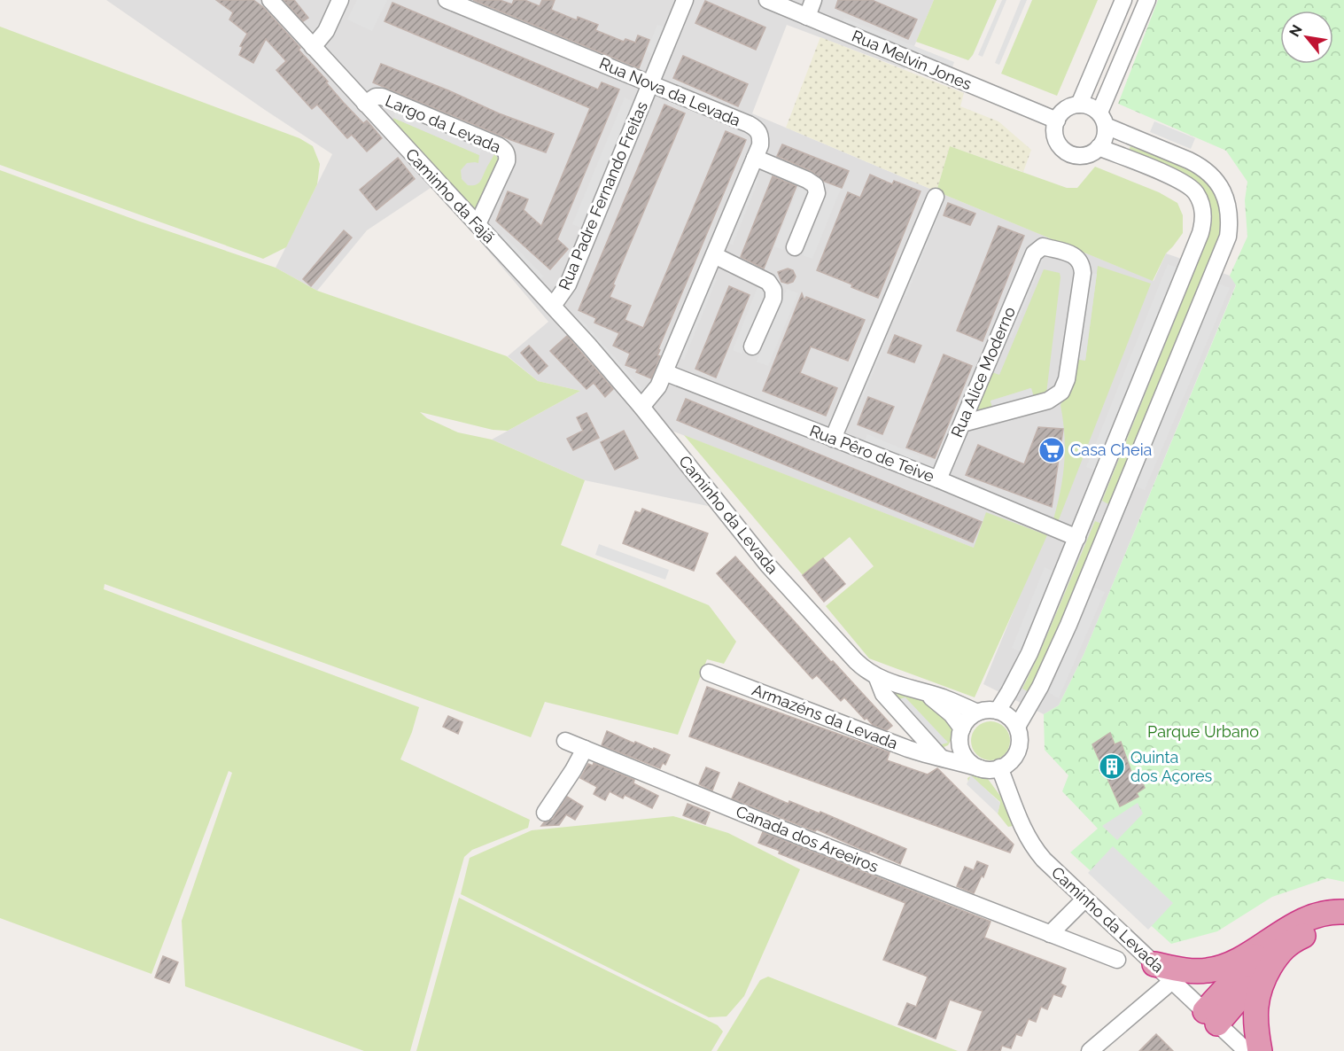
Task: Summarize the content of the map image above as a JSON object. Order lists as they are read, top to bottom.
{
  "streets": {
    "street": [
      "Rua Melvin Jones",
      "Rua Nova da Levada",
      "Largo da Levada",
      "Caminho da Fajã",
      "Rua Padre Fernando Freitas",
      "Rua Alice Moderno",
      "Rua Pêro de Teive",
      "Caminho da Levada",
      "Armazéns da Levada",
      "Canada dos Areeiros"
    ]
  },
  "crossings": [
    ["Rua Nova da Levada", "Rua Padre Fernando Freitas"],
    ["Rua Nova da Levada", "Rua Pêro de Teive"],
    ["Rua Nova da Levada", "Caminho da Levada"],
    ["Largo da Levada", "Caminho da Fajã"],
    ["Caminho da Fajã", "Rua Padre Fernando Freitas"],
    ["Caminho da Fajã", "Caminho da Levada"],
    ["Rua Alice Moderno", "Rua Pêro de Teive"],
    ["Caminho da Levada", "Armazéns da Levada"]
  ],
  "parks": ["Parque Urbano"],
  "places": {
    "supermarket": ["Casa Cheia"],
    "building": ["Quinta dos Açores"]
  },
  "north": "top left"
}
